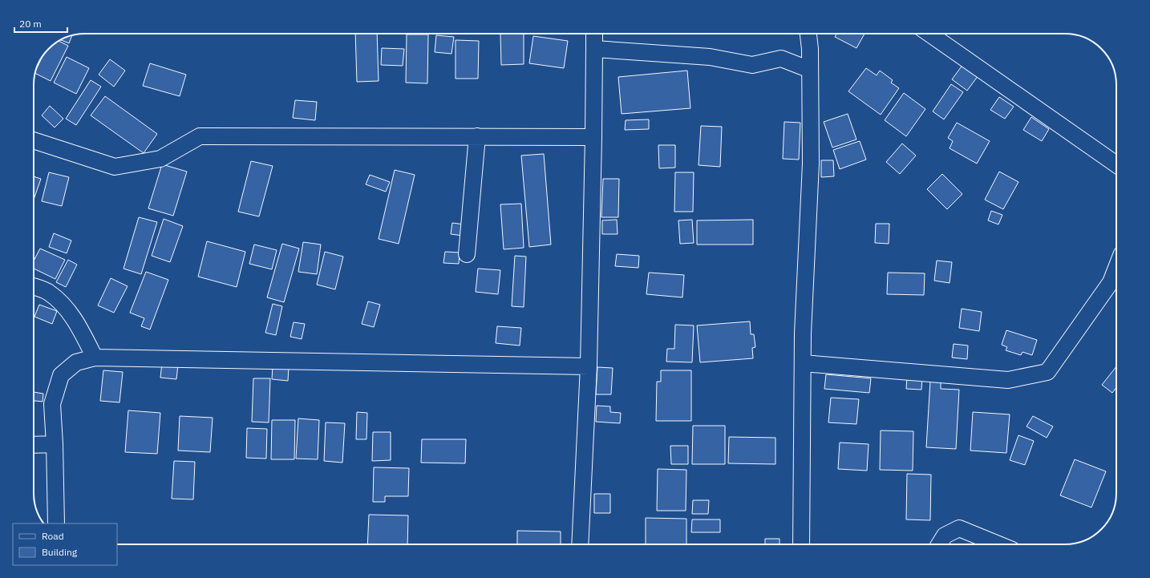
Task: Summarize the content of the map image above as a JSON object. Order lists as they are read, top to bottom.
{
  "legend": ["Road", "Building"],
  "scale_bar": "20 m"
}
